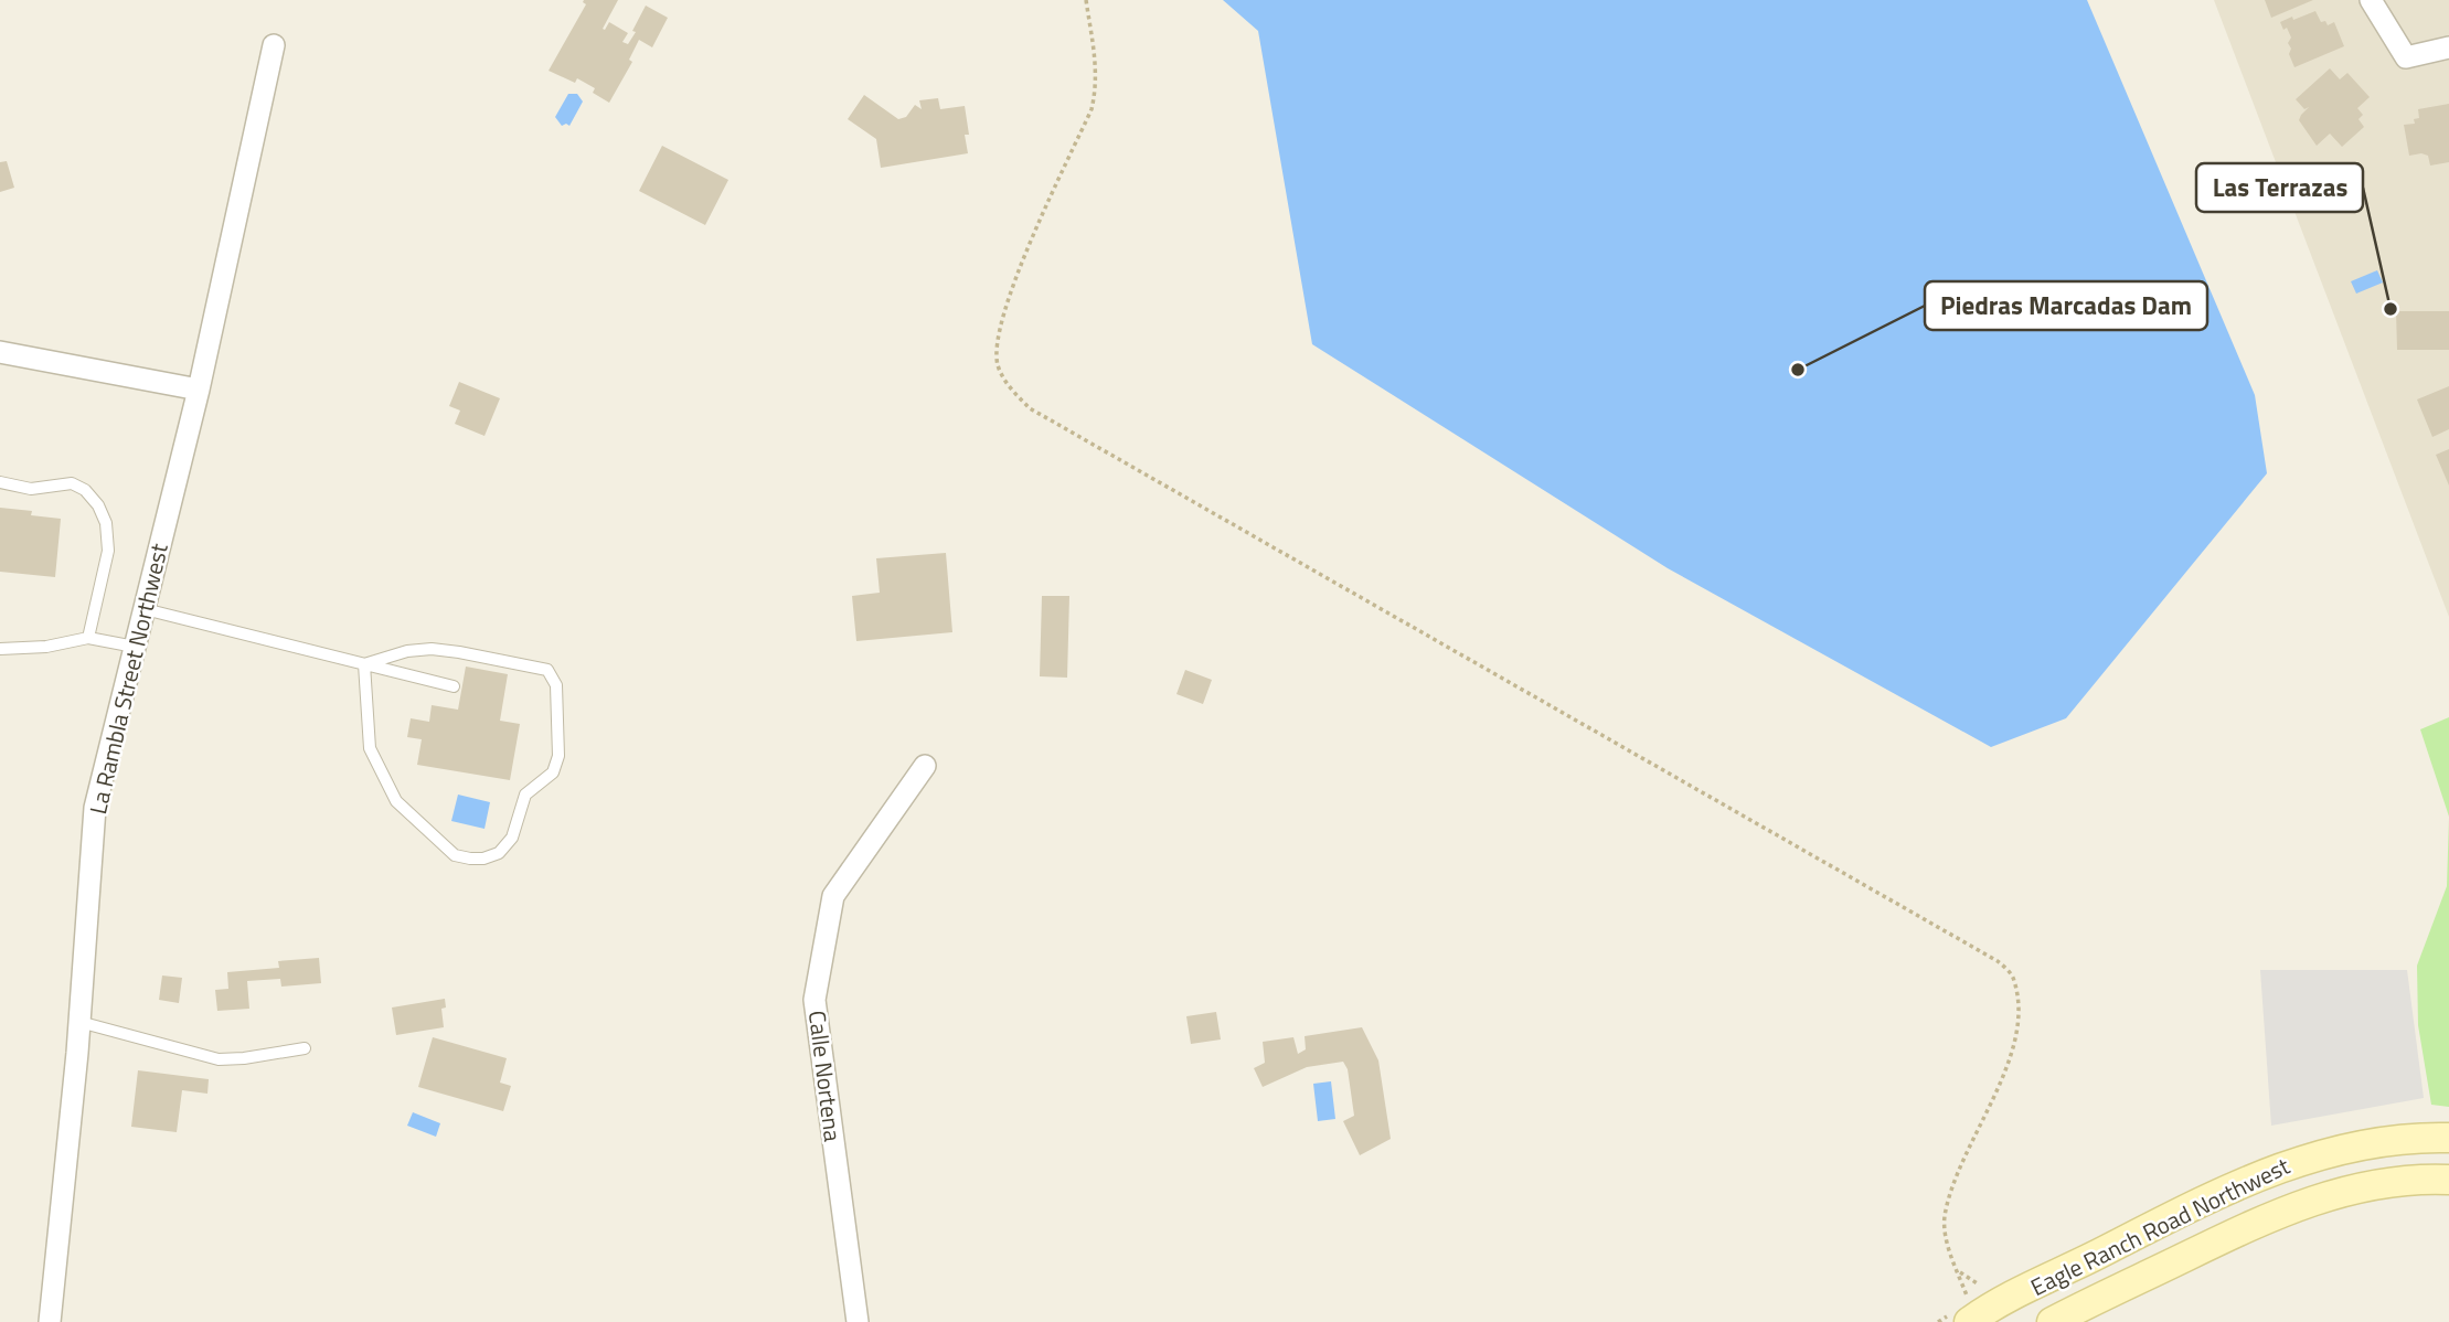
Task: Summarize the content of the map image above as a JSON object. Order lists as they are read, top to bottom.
{
  "streets": {
    "street": ["La Rambla Street Northwest", "Calle Nortena", "Eagle Ranch Road Northwest"]
  },
  "places": ["Las Terrazas", "Piedras Marcadas Dam"]
}
